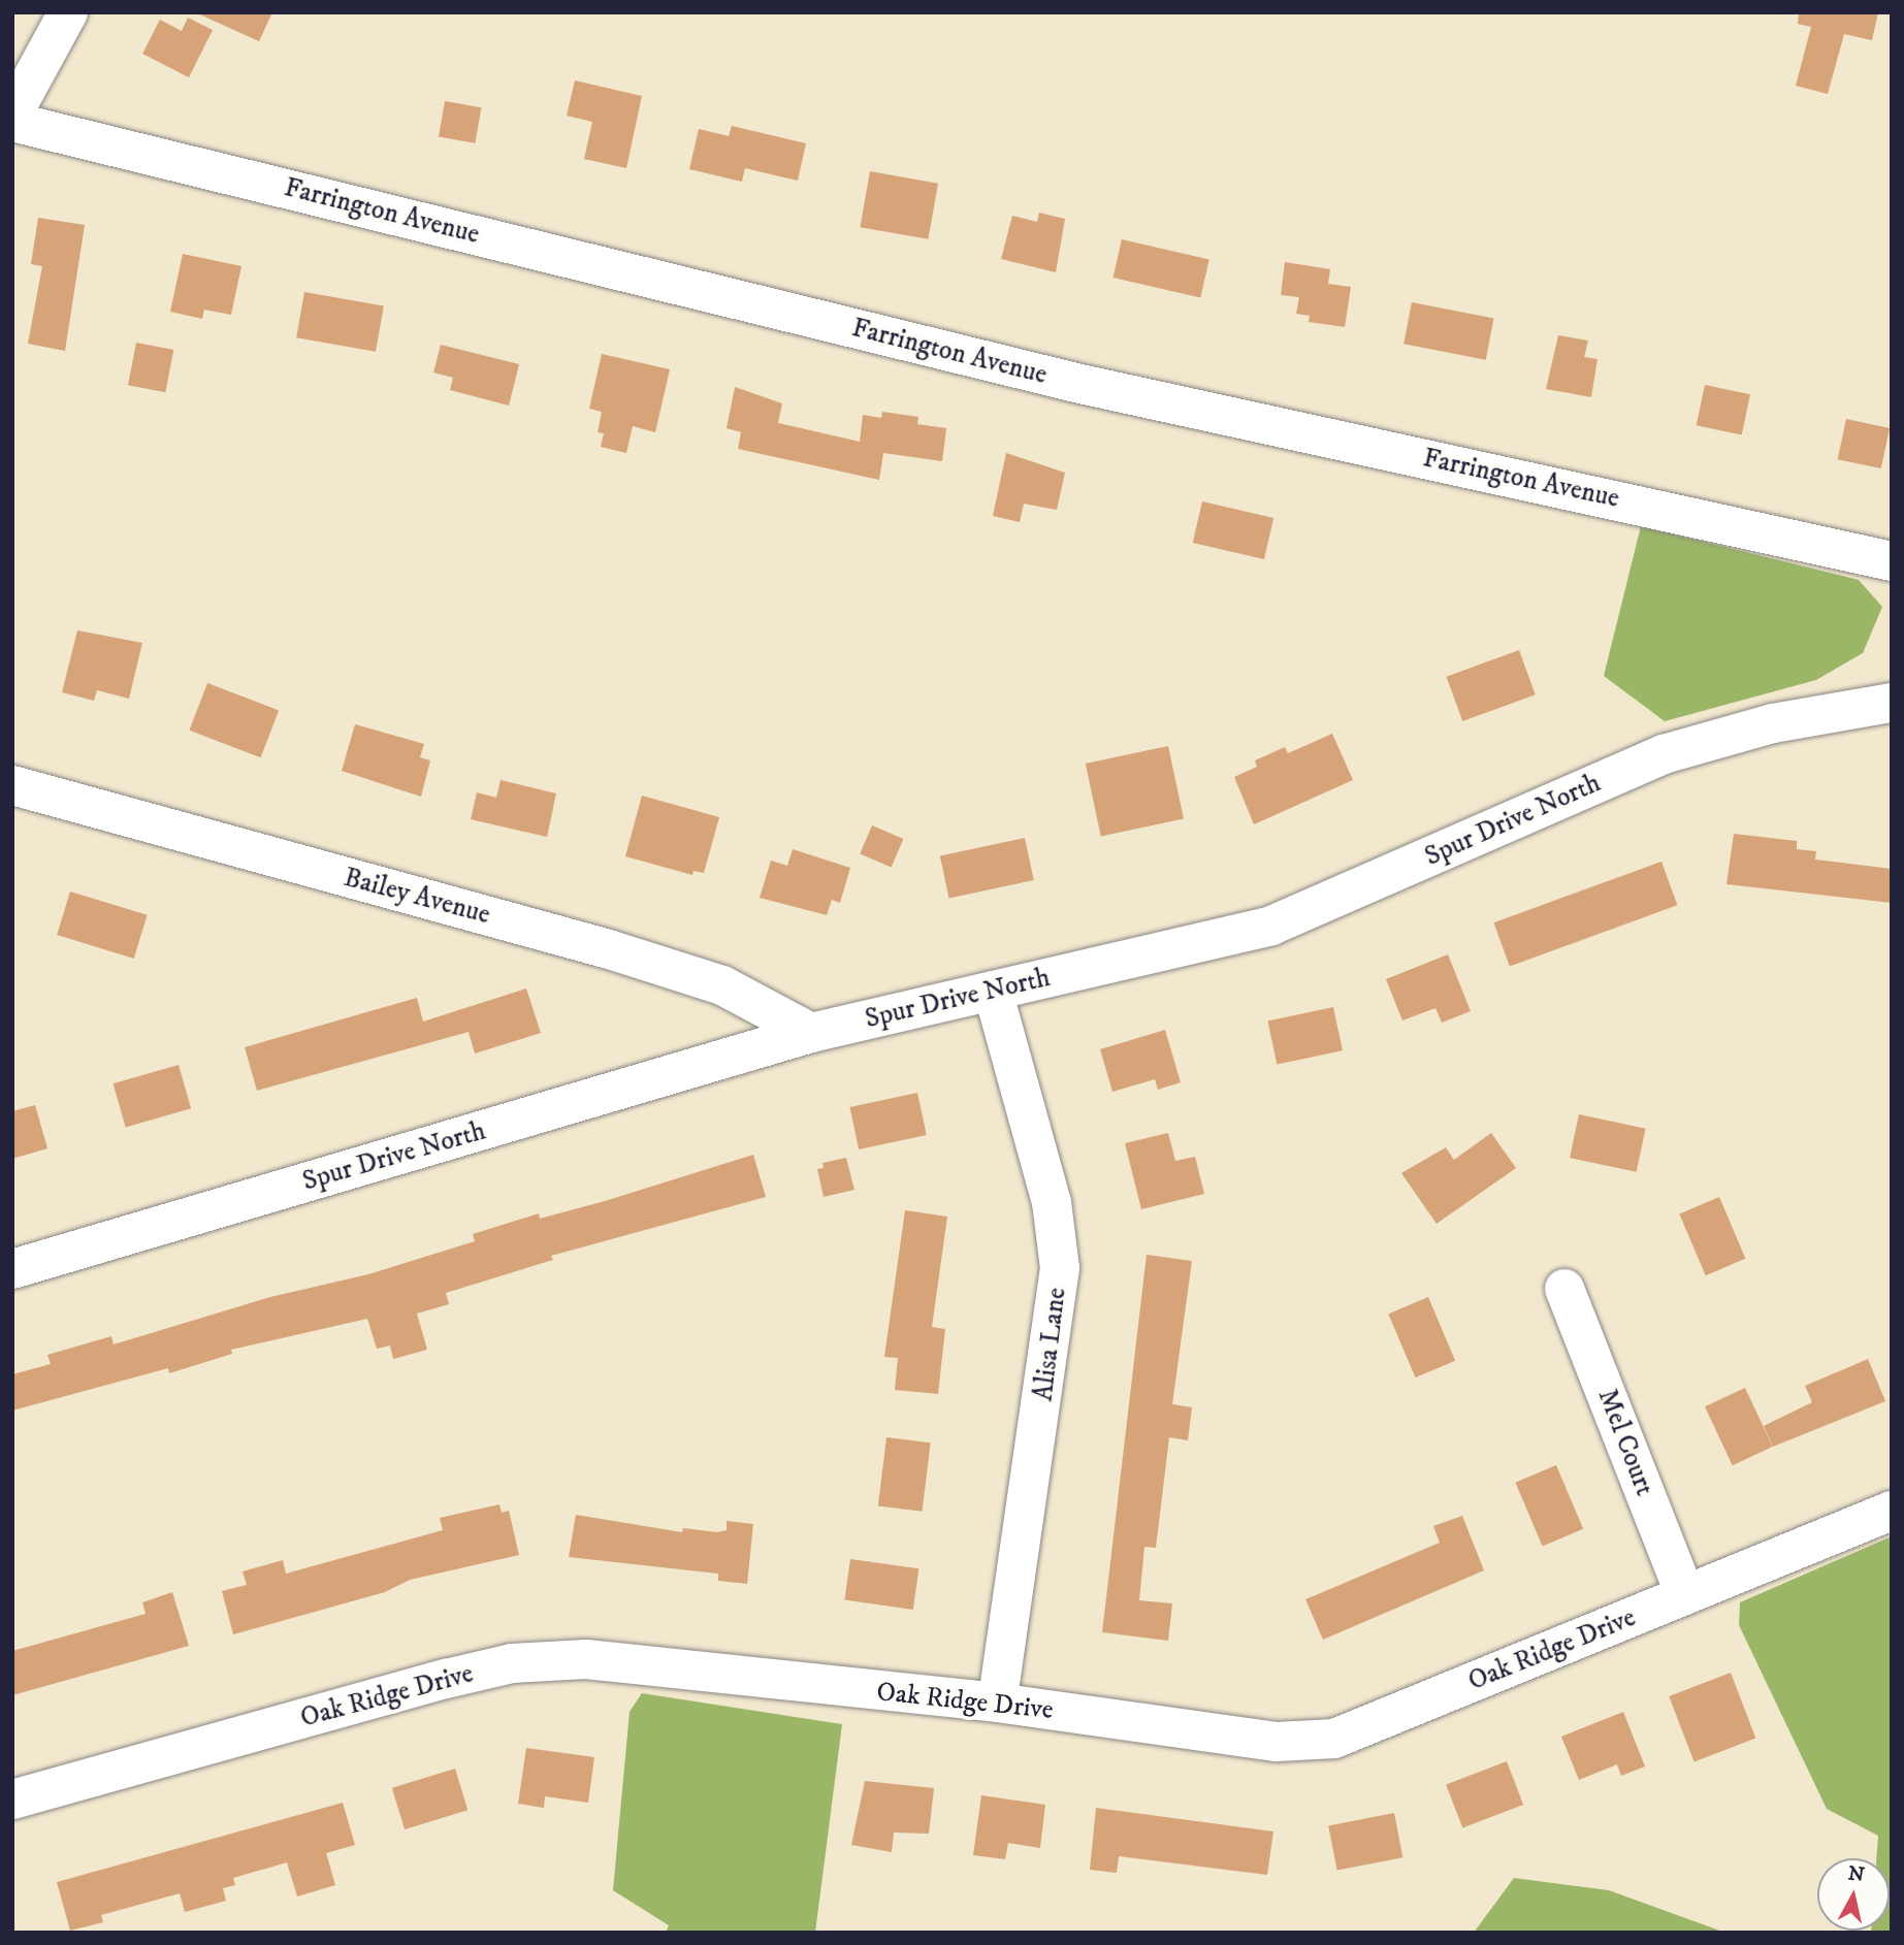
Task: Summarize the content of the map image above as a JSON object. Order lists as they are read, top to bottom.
{
  "streets": {
    "street": [
      "Farrington Avenue",
      "Spur Drive North",
      "Bailey Avenue",
      "Alisa Lane",
      "Mel Court",
      "Oak Ridge Drive"
    ]
  },
  "crossings": [
    ["Spur Drive North", "Bailey Avenue"],
    ["Spur Drive North", "Alisa Lane"],
    ["Alisa Lane", "Oak Ridge Drive"],
    ["Mel Court", "Oak Ridge Drive"]
  ],
  "north": "top"
}
